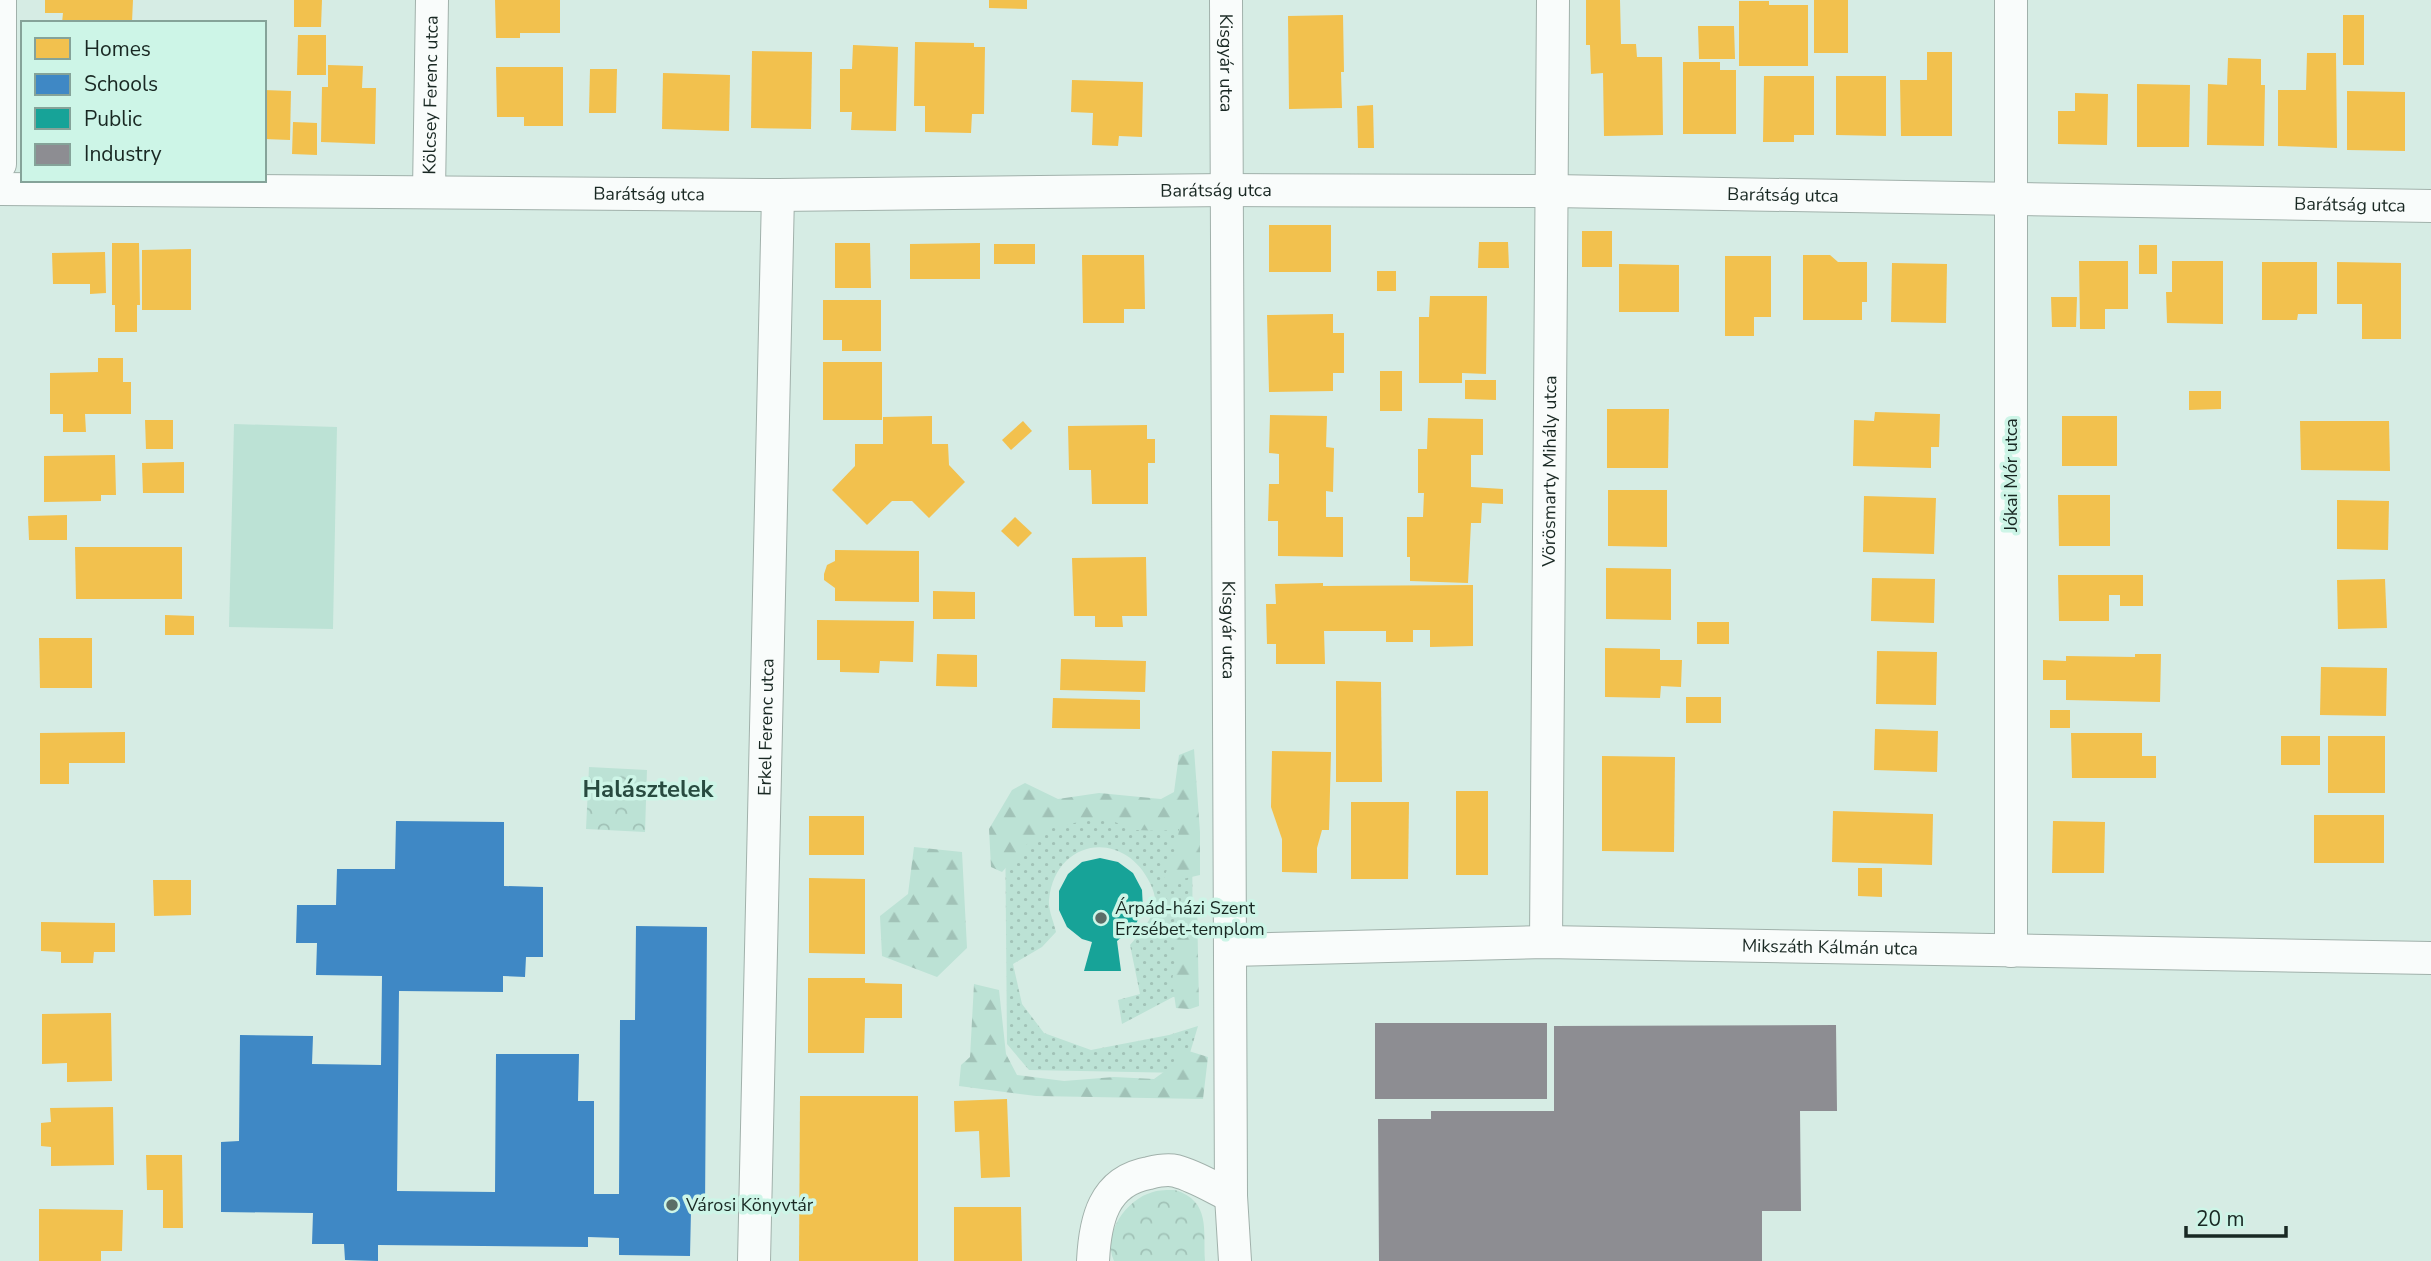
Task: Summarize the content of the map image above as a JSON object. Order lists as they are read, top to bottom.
{
  "streets": {
    "street": [
      "Kisgyár utca",
      "Kölcsey Ferenc utca",
      "Barátság utca",
      "Vörösmarty Mihály utca",
      "Jókai Mór utca",
      "Erkel Ferenc utca",
      "Mikszáth Kálmán utca"
    ]
  },
  "crossings": [
    ["Kisgyár utca", "Barátság utca"],
    ["Kisgyár utca", "Mikszáth Kálmán utca"],
    ["Kölcsey Ferenc utca", "Barátság utca"],
    ["Barátság utca", "Vörösmarty Mihály utca"],
    ["Barátság utca", "Jókai Mór utca"],
    ["Barátság utca", "Erkel Ferenc utca"],
    ["Vörösmarty Mihály utca", "Mikszáth Kálmán utca"],
    ["Jókai Mór utca", "Mikszáth Kálmán utca"]
  ],
  "districts": ["Halásztelek"],
  "places": ["Árpád-házi Szent Erzsébet-templom", "Városi Könyvtár"],
  "legend": [
    "Homes",
    "Schools",
    "Public",
    "Industry"
  ],
  "scale_bar": "20 m"
}
